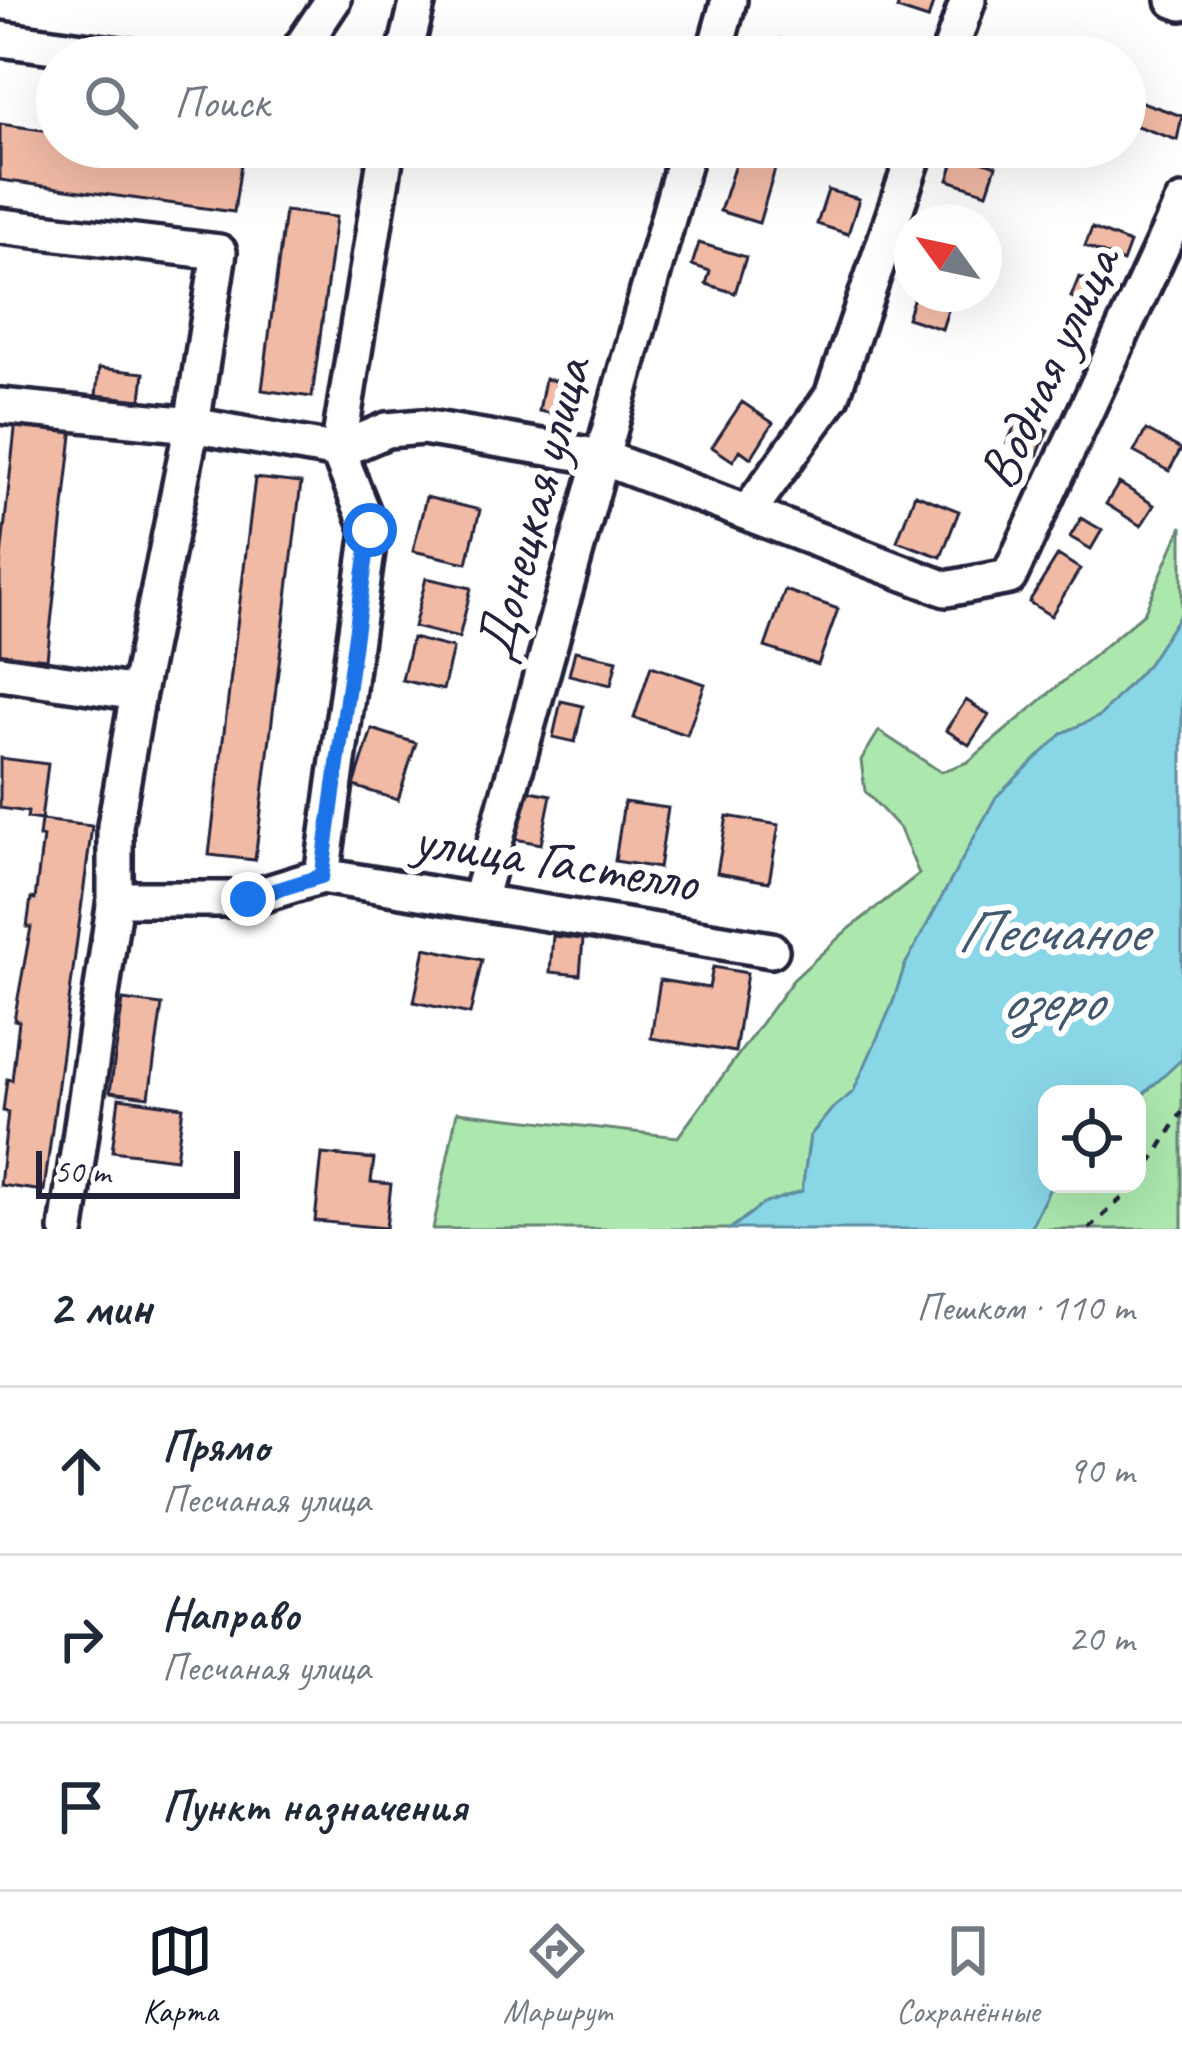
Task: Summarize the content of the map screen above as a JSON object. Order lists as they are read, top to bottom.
{
  "streets": {
    "street": ["Водная улица", "Донецкая улица", "улица Гастелло"]
  },
  "crossings": [
    ["Донецкая улица", "улица Гастелло"]
  ],
  "water": ["Песчаное озеро"],
  "scale_bar": "50 m",
  "north": "top left",
  "page": {
    "search": "Поиск",
    "scale": "50 m",
    "heading": ["2 мин", "Пешком · 110 m"],
    "list": [
      ["Прямо", "Песчаная улица", "90 m"],
      ["Направо", "Песчаная улица", "20 m"],
      "Пункт назначения"
    ],
    "nav": ["Карта", "Маршрут", "Сохранённые"]
  }
}
